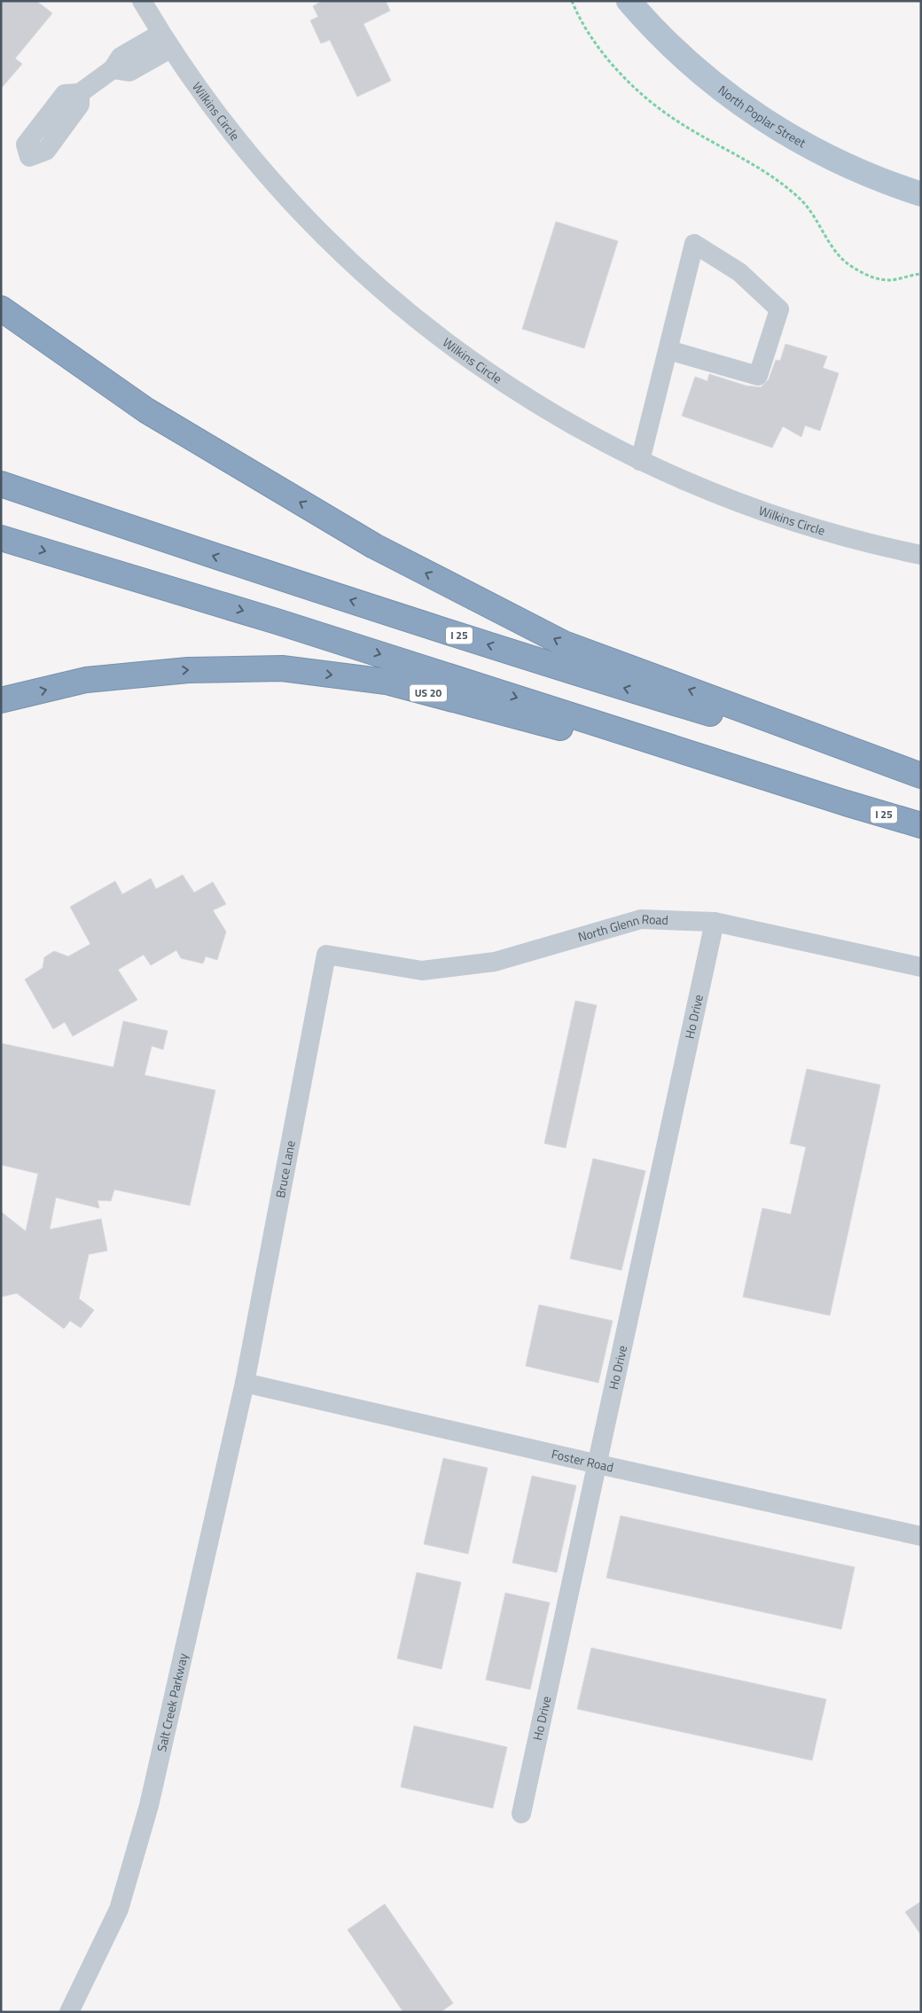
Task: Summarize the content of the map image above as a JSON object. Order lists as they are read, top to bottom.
{
  "streets": {
    "highway": ["I 25", "US 20"],
    "main road": ["North Poplar Street"],
    "street": [
      "Wilkins Circle",
      "North Glenn Road",
      "Ho Drive",
      "Bruce Lane",
      "Foster Road",
      "Salt Creek Parkway"
    ]
  },
  "crossings": [
    ["I 25", "US 20"],
    ["North Glenn Road", "Ho Drive"],
    ["North Glenn Road", "Bruce Lane"],
    ["Ho Drive", "Foster Road"],
    ["Bruce Lane", "Foster Road"],
    ["Bruce Lane", "Salt Creek Parkway"],
    ["Foster Road", "Salt Creek Parkway"]
  ]
}
